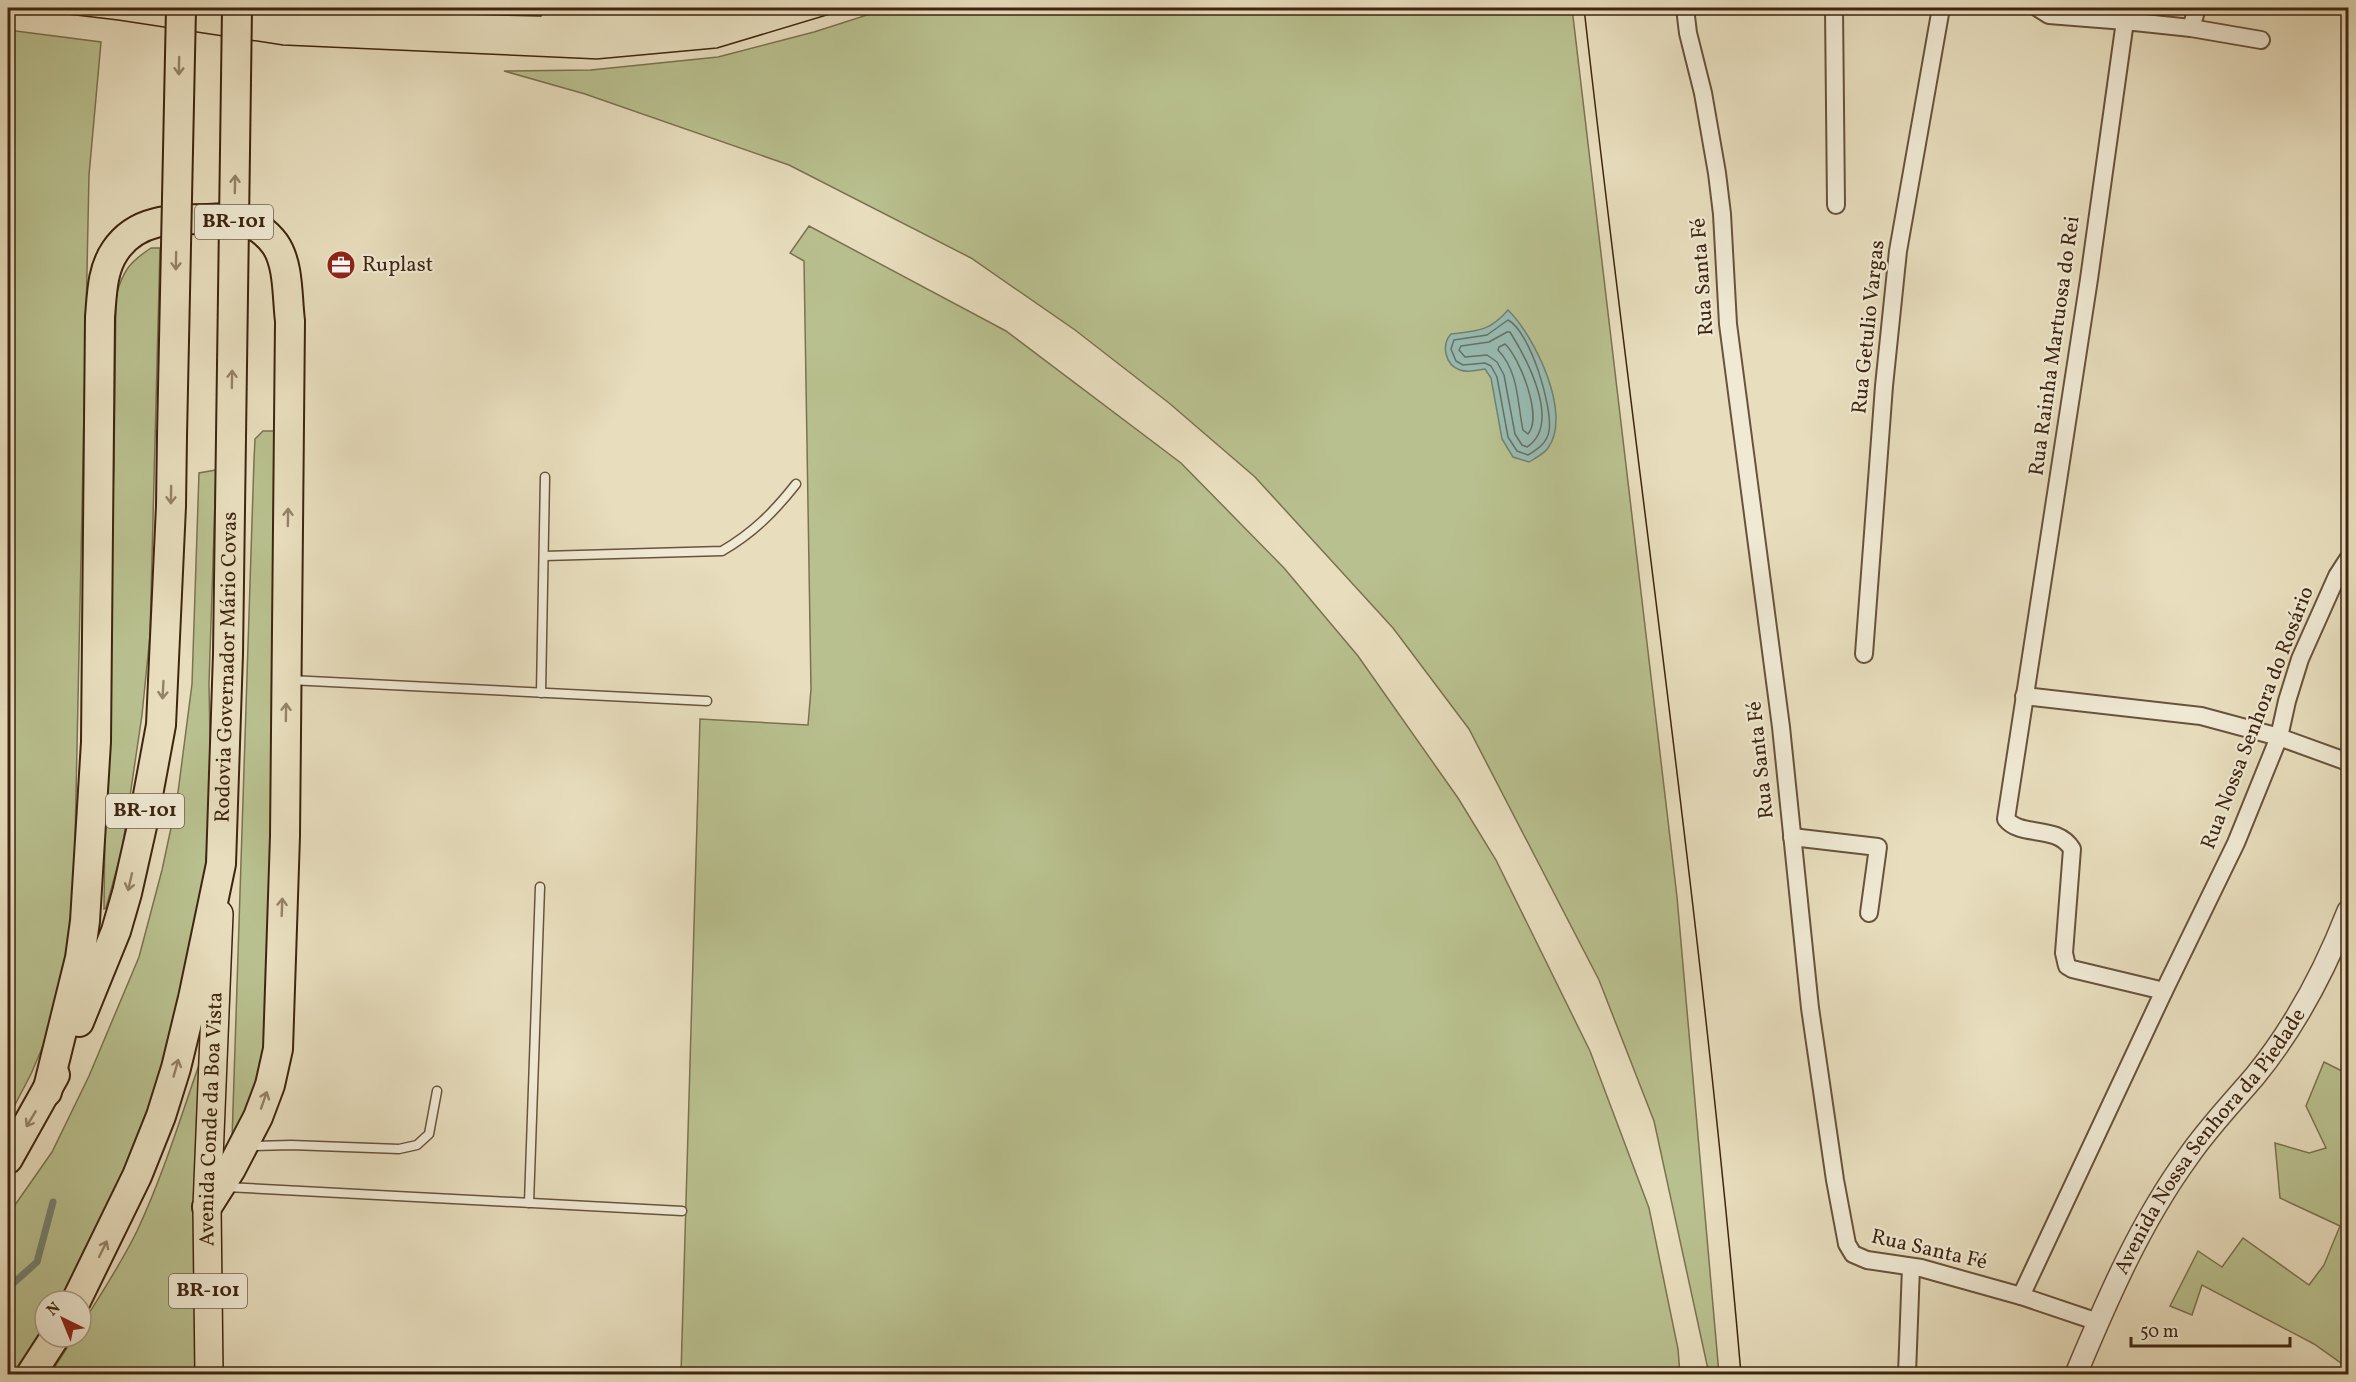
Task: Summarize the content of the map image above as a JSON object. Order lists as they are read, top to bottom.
{
  "streets": {
    "highway": ["BR-101", "Rodovia Governador Mário Covas"],
    "main road": ["Avenida Conde da Boa Vista"],
    "street": [
      "Rua Santa Fé",
      "Rua Getulio Vargas",
      "Rua Rainha Martuosa do Rei",
      "Rua Nossa Senhora do Rosário",
      "Avenida Nossa Senhora da Piedade"
    ]
  },
  "crossings": [
    ["Rua Santa Fé", "Rua Nossa Senhora do Rosário"],
    ["Rua Santa Fé", "Avenida Nossa Senhora da Piedade"],
    ["Rua Rainha Martuosa do Rei", "Rua Nossa Senhora do Rosário"],
    ["Rodovia Governador Mário Covas", "Avenida Conde da Boa Vista"]
  ],
  "places": {
    "office": ["Ruplast"]
  },
  "scale_bar": "50 m",
  "north": "top left"
}
